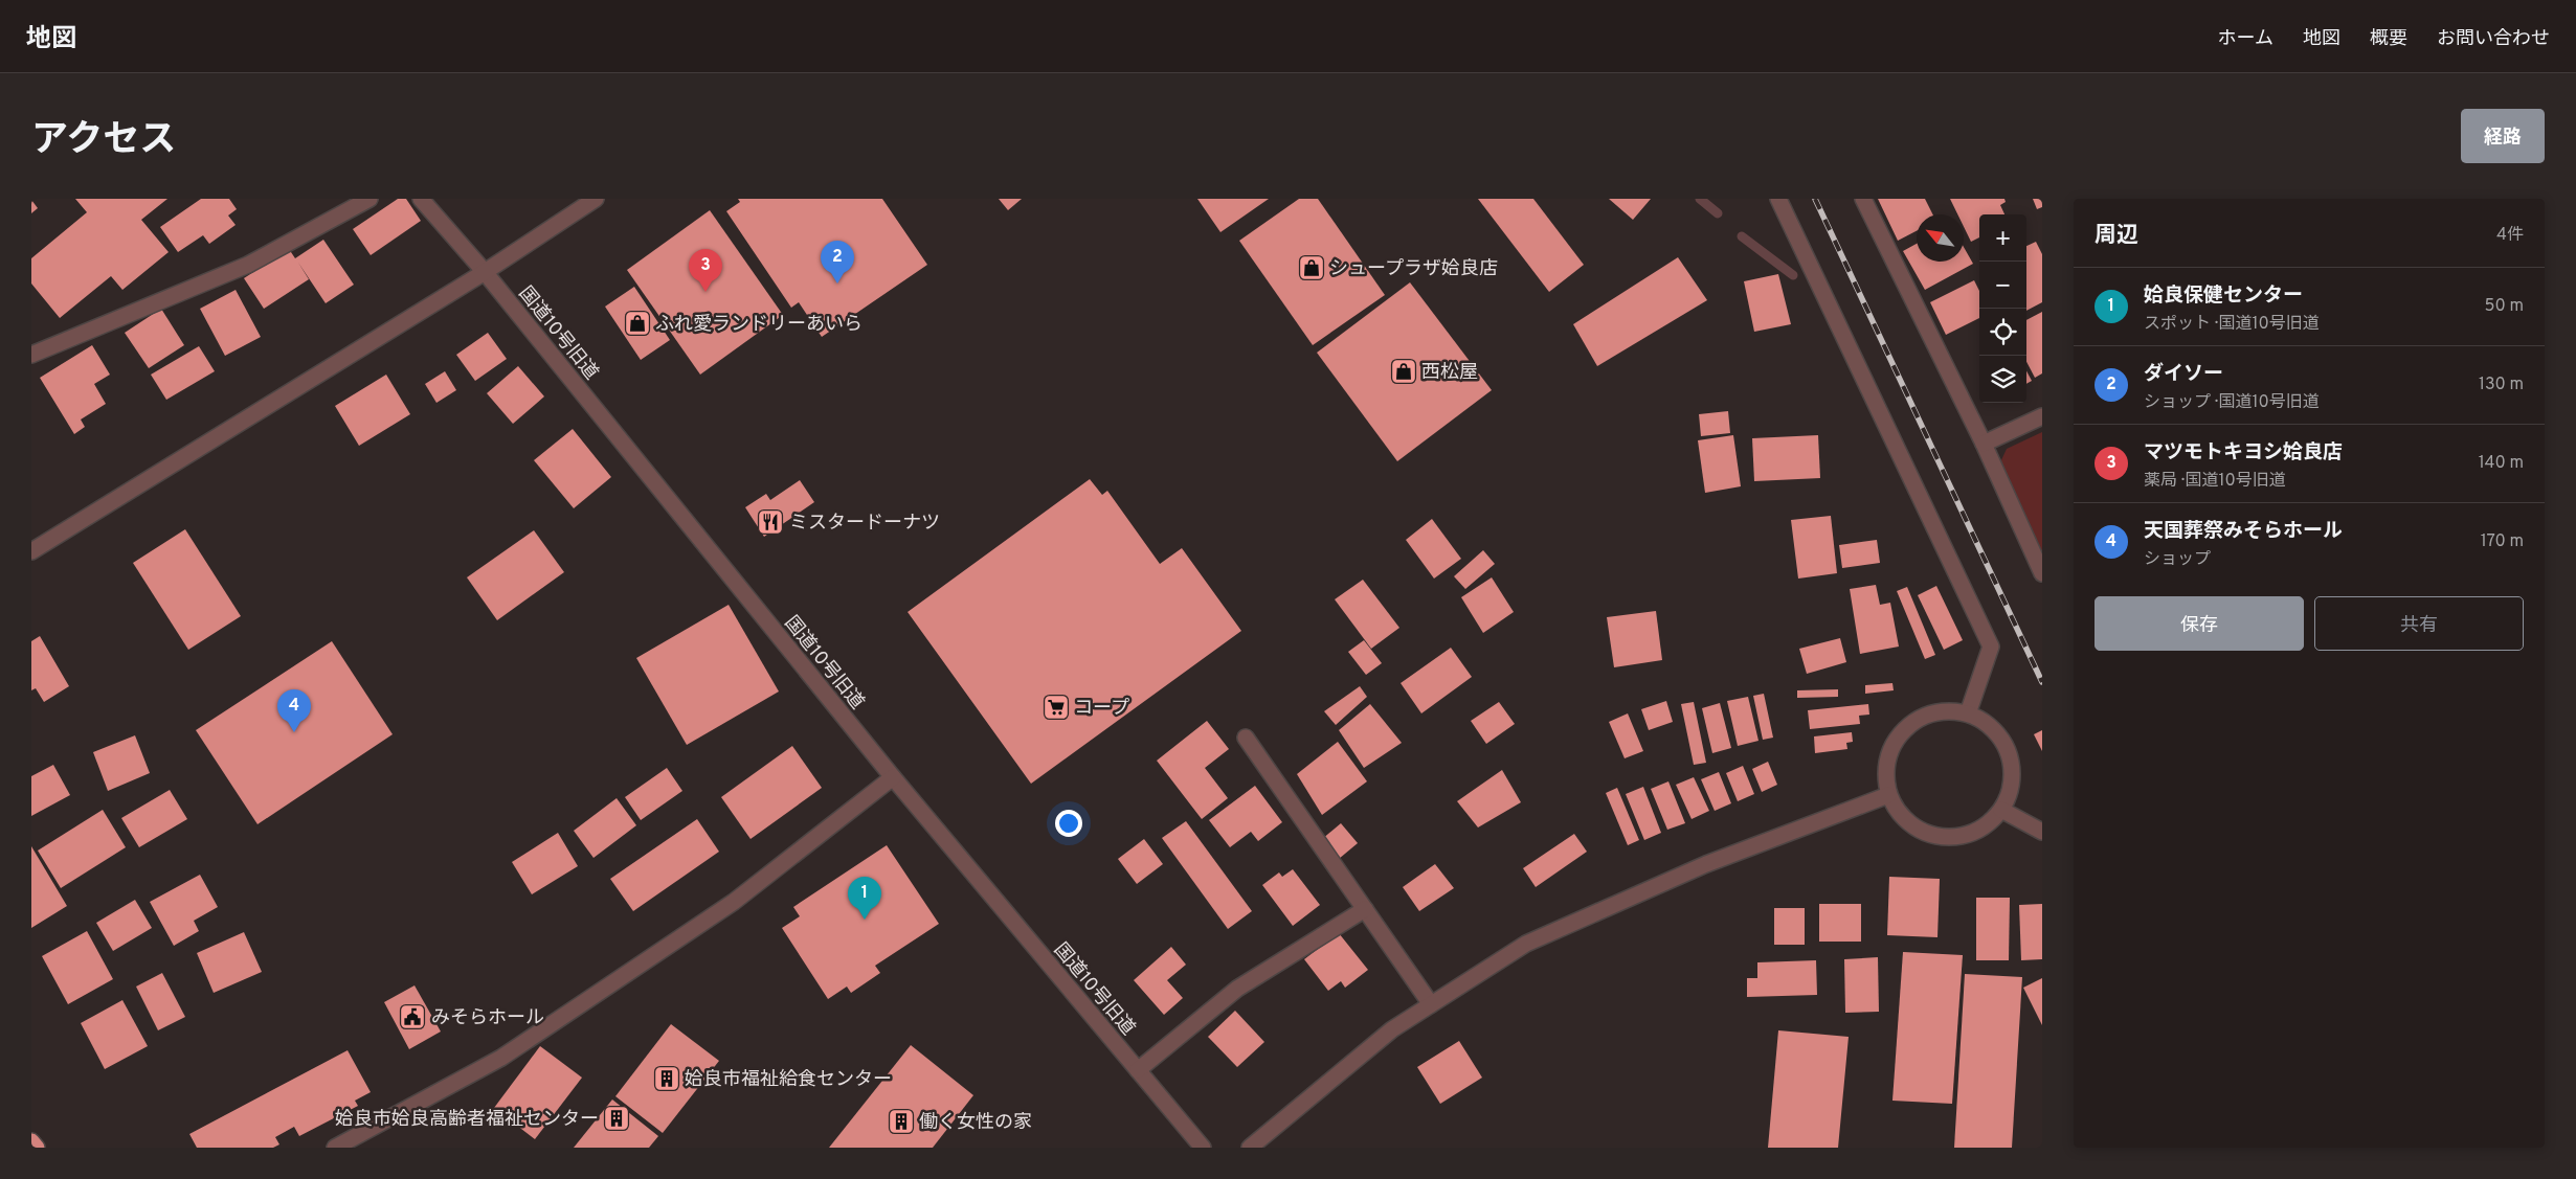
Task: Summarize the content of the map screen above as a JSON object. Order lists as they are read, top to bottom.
{
  "streets": {
    "street": ["国道10号旧道"]
  },
  "places": {
    "shop": ["シュープラザ姶良店", "ふれ愛ランドリーあいら", "西松屋"],
    "restaurant": ["ミスタードーナツ"],
    "supermarket": ["コープ"],
    "public building": ["みそらホール"],
    "building": ["姶良市福祉給食センター", "姶良市姶良高齢者福祉センター", "働く女性の家"]
  },
  "north": "top left",
  "page": {
    "header": "地図",
    "nav": [
      "ホーム",
      "地図",
      "概要",
      "お問い合わせ"
    ],
    "title": "アクセス",
    "buttons": [
      "経路",
      ["保存", "共有"]
    ],
    "heading": ["周辺", "4件"],
    "map_buttons": ["+", "−"],
    "pins": [
      "2",
      "3",
      "4",
      "1"
    ],
    "list": [
      {
        "mark": "1",
        "name": "姶良保健センター",
        "note": "スポット · 国道10号旧道",
        "value": "50 m"
      },
      {
        "mark": "2",
        "name": "ダイソー",
        "note": "ショップ · 国道10号旧道",
        "value": "130 m"
      },
      {
        "mark": "3",
        "name": "マツモトキヨシ姶良店",
        "note": "薬局 · 国道10号旧道",
        "value": "140 m"
      },
      {
        "mark": "4",
        "name": "天国葬祭みそらホール",
        "note": "ショップ",
        "value": "170 m"
      }
    ]
  }
}
